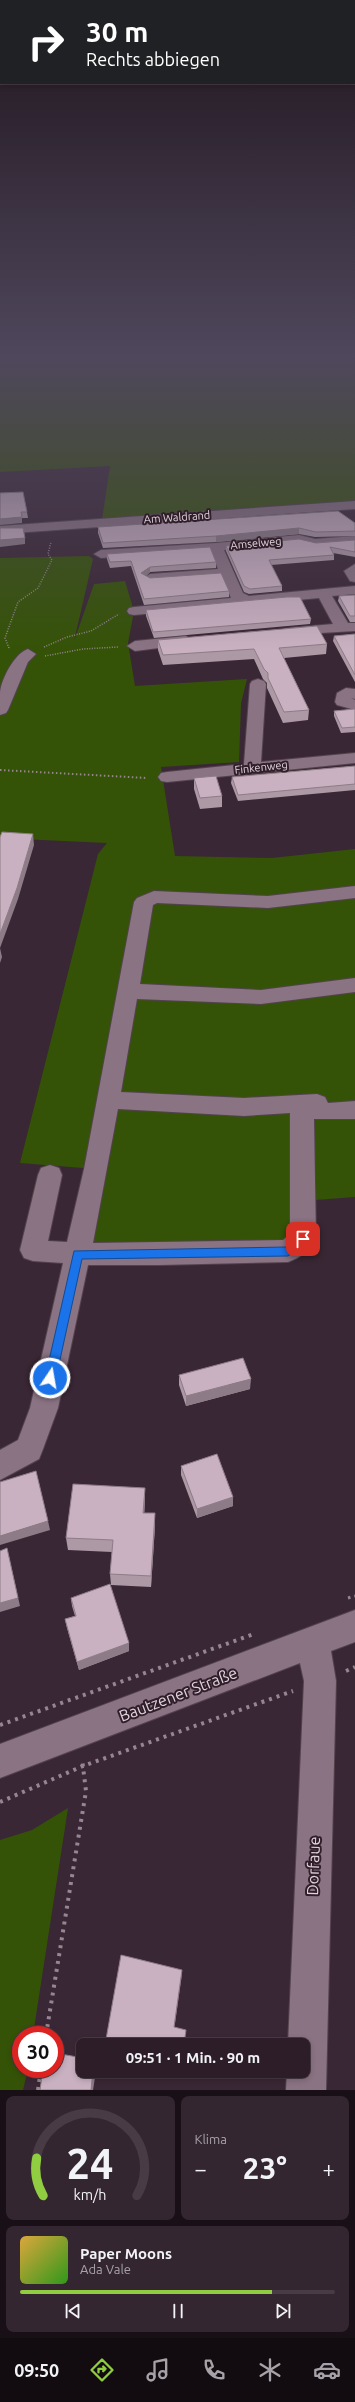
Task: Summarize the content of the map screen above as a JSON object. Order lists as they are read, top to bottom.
{
  "streets": {
    "street": [
      "Am Waldrand",
      "Amselweg",
      "Finkenweg",
      "Bautzener Straße",
      "Dorfaue"
    ]
  },
  "crossings": [
    ["Bautzener Straße", "Dorfaue"]
  ],
  "page": {
    "turn": ["30 m", "Rechts abbiegen"],
    "limit": "30",
    "trip": "09:51 · 1 Min. · 90 m",
    "tile": "Klima",
    "heat": ["−", "23°", "+"],
    "song": ["Paper Moons", "Ada Vale"],
    "tabs": "09:50",
    "gauge": ["24", "km/h"]
  }
}
